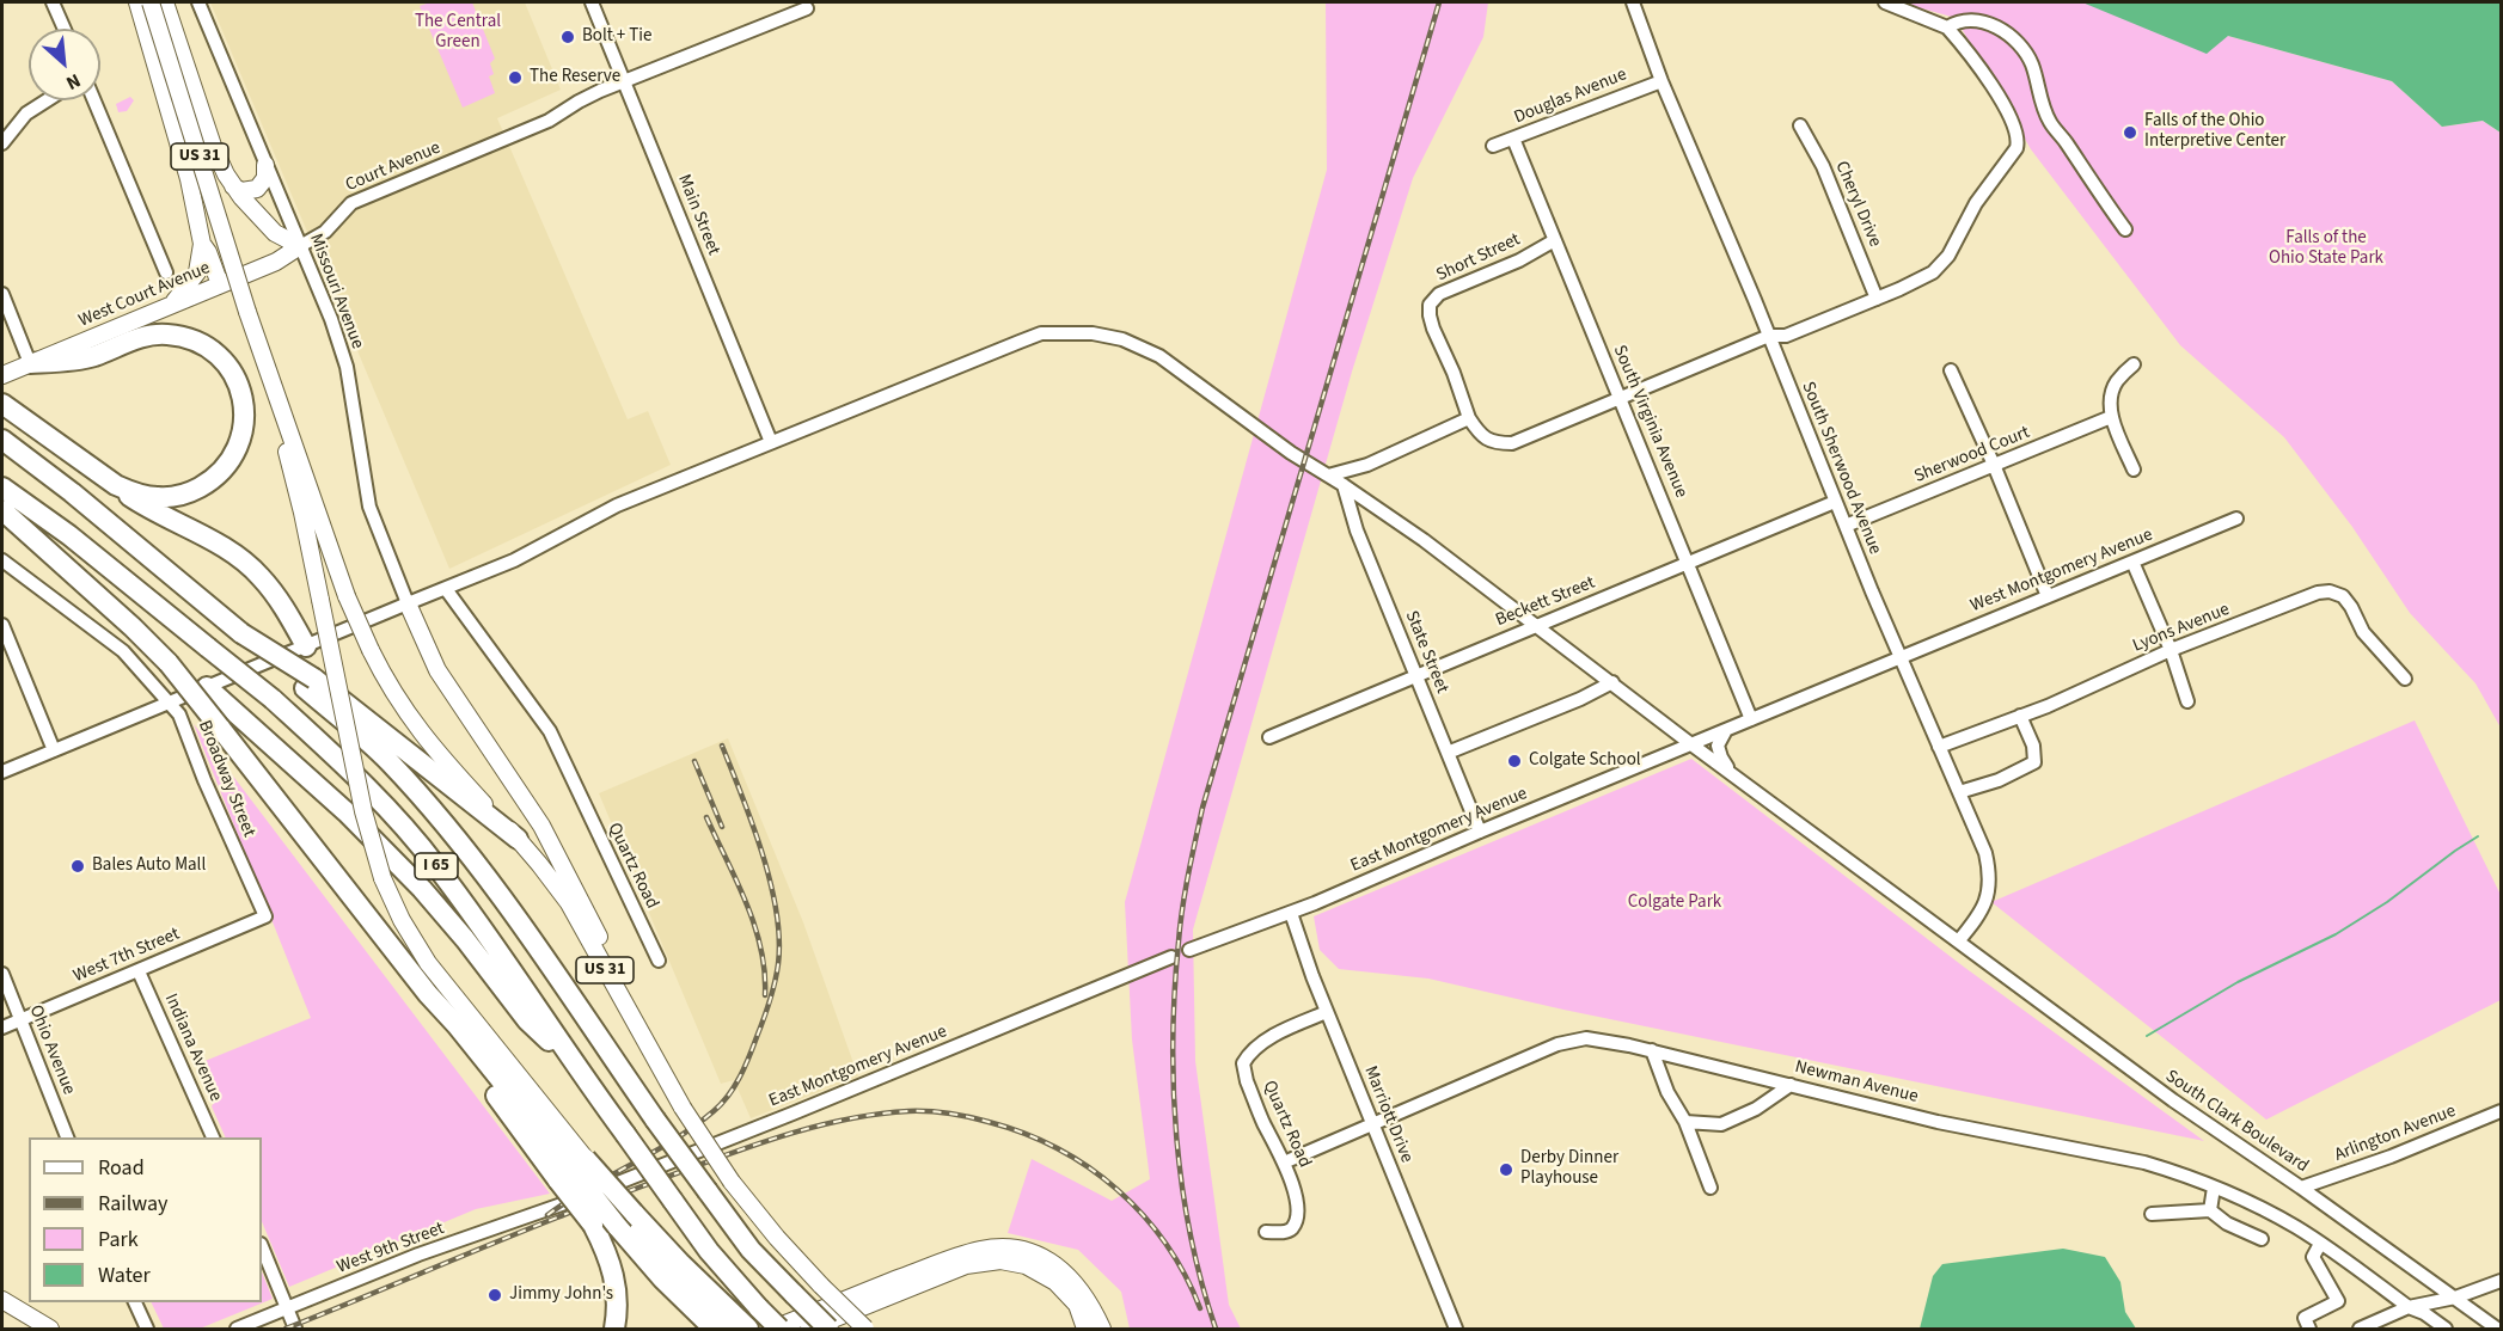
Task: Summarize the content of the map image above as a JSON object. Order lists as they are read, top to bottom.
{
  "streets": {
    "highway": ["I 65"],
    "main road": ["US 31", "West Court Avenue"],
    "street": [
      "Douglas Avenue",
      "Court Avenue",
      "Cheryl Drive",
      "Main Street",
      "Short Street",
      "Missouri Avenue",
      "South Virginia Avenue",
      "Sherwood Court",
      "South Sherwood Avenue",
      "West Montgomery Avenue",
      "Beckett Street",
      "Lyons Avenue",
      "State Street",
      "Broadway Street",
      "East Montgomery Avenue",
      "Quartz Road",
      "West 7th Street",
      "Indiana Avenue",
      "Ohio Avenue",
      "Newman Avenue",
      "Marriott Drive",
      "South Clark Boulevard",
      "Arlington Avenue",
      "West 9th Street"
    ]
  },
  "crossings": [
    ["Douglas Avenue", "South Virginia Avenue"],
    ["Douglas Avenue", "South Sherwood Avenue"],
    ["Court Avenue", "Main Street"],
    ["Court Avenue", "Missouri Avenue"],
    ["Court Avenue", "West Court Avenue"],
    ["Main Street", "South Clark Boulevard"],
    ["Short Street", "South Virginia Avenue"],
    ["Missouri Avenue", "West Court Avenue"],
    ["Missouri Avenue", "South Clark Boulevard"],
    ["South Virginia Avenue", "Beckett Street"],
    ["South Virginia Avenue", "East Montgomery Avenue"],
    ["Sherwood Court", "South Sherwood Avenue"],
    ["South Sherwood Avenue", "West Montgomery Avenue"],
    ["South Sherwood Avenue", "Beckett Street"],
    ["South Sherwood Avenue", "Lyons Avenue"],
    ["South Sherwood Avenue", "East Montgomery Avenue"],
    ["South Sherwood Avenue", "South Clark Boulevard"],
    ["West Montgomery Avenue", "East Montgomery Avenue"],
    ["Beckett Street", "State Street"],
    ["Beckett Street", "South Clark Boulevard"],
    ["State Street", "East Montgomery Avenue"],
    ["State Street", "South Clark Boulevard"],
    ["Broadway Street", "West 7th Street"],
    ["Broadway Street", "South Clark Boulevard"],
    ["East Montgomery Avenue", "Marriott Drive"],
    ["East Montgomery Avenue", "South Clark Boulevard"],
    ["East Montgomery Avenue", "West 9th Street"],
    ["Quartz Road", "Newman Avenue"],
    ["Quartz Road", "Marriott Drive"],
    ["Quartz Road", "South Clark Boulevard"],
    ["West 7th Street", "Indiana Avenue"],
    ["West 7th Street", "Ohio Avenue"],
    ["Newman Avenue", "Marriott Drive"],
    ["South Clark Boulevard", "Arlington Avenue"]
  ],
  "parks": ["The Central Green", "Falls of the Ohio State Park", "Colgate Park"],
  "places": [
    "Bolt + Tie",
    "The Reserve",
    "Falls of the Ohio Interpretive Center",
    "Colgate School",
    "Bales Auto Mall",
    "Derby Dinner Playhouse",
    "Jimmy John's"
  ],
  "legend": [
    "Road",
    "Railway",
    "Park",
    "Water"
  ],
  "north": "bottom right"
}
